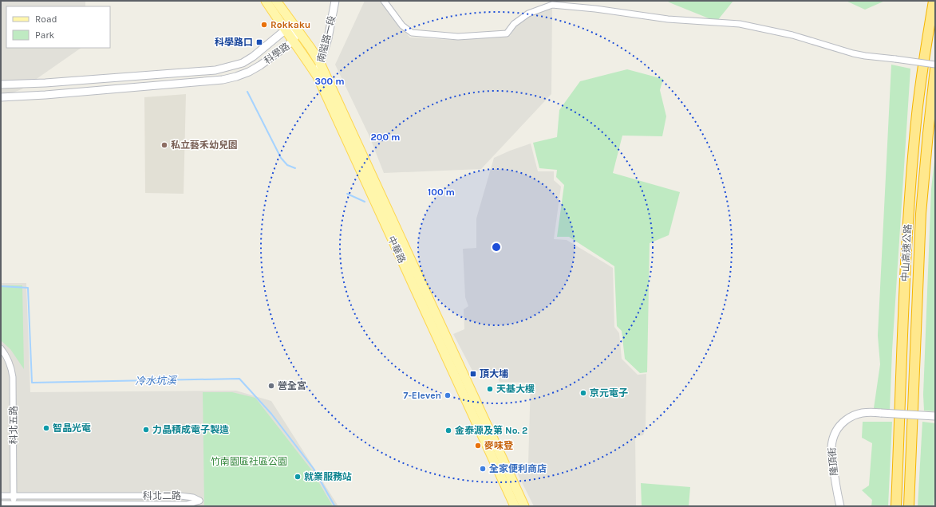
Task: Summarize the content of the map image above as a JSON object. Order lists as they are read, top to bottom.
{
  "streets": {
    "highway": ["中山高速公路"],
    "main road": ["中華路"],
    "street": [
      "南隘路一段",
      "科學路",
      "科北五路",
      "隆頂街",
      "科北二路"
    ]
  },
  "crossings": [
    ["南隘路一段", "中華路"],
    ["科學路", "中華路"],
    ["科北五路", "科北二路"]
  ],
  "water": ["冷水坑溪"],
  "parks": ["竹南園區社區公園"],
  "places": {
    "other": [
      "Rokkaku",
      "私立藝禾幼兒園",
      "營全宮",
      "天基大樓",
      "京元電子",
      "7-Eleven",
      "智晶光電",
      "力晶積成電子製造",
      "金泰源及第 No. 2",
      "麥味登",
      "全家便利商店",
      "就業服務站"
    ],
    "transit": ["科學路口", "頂大埔"]
  },
  "legend": ["Road", "Park"],
  "rings": ["300 m", "200 m", "100 m"]
}
